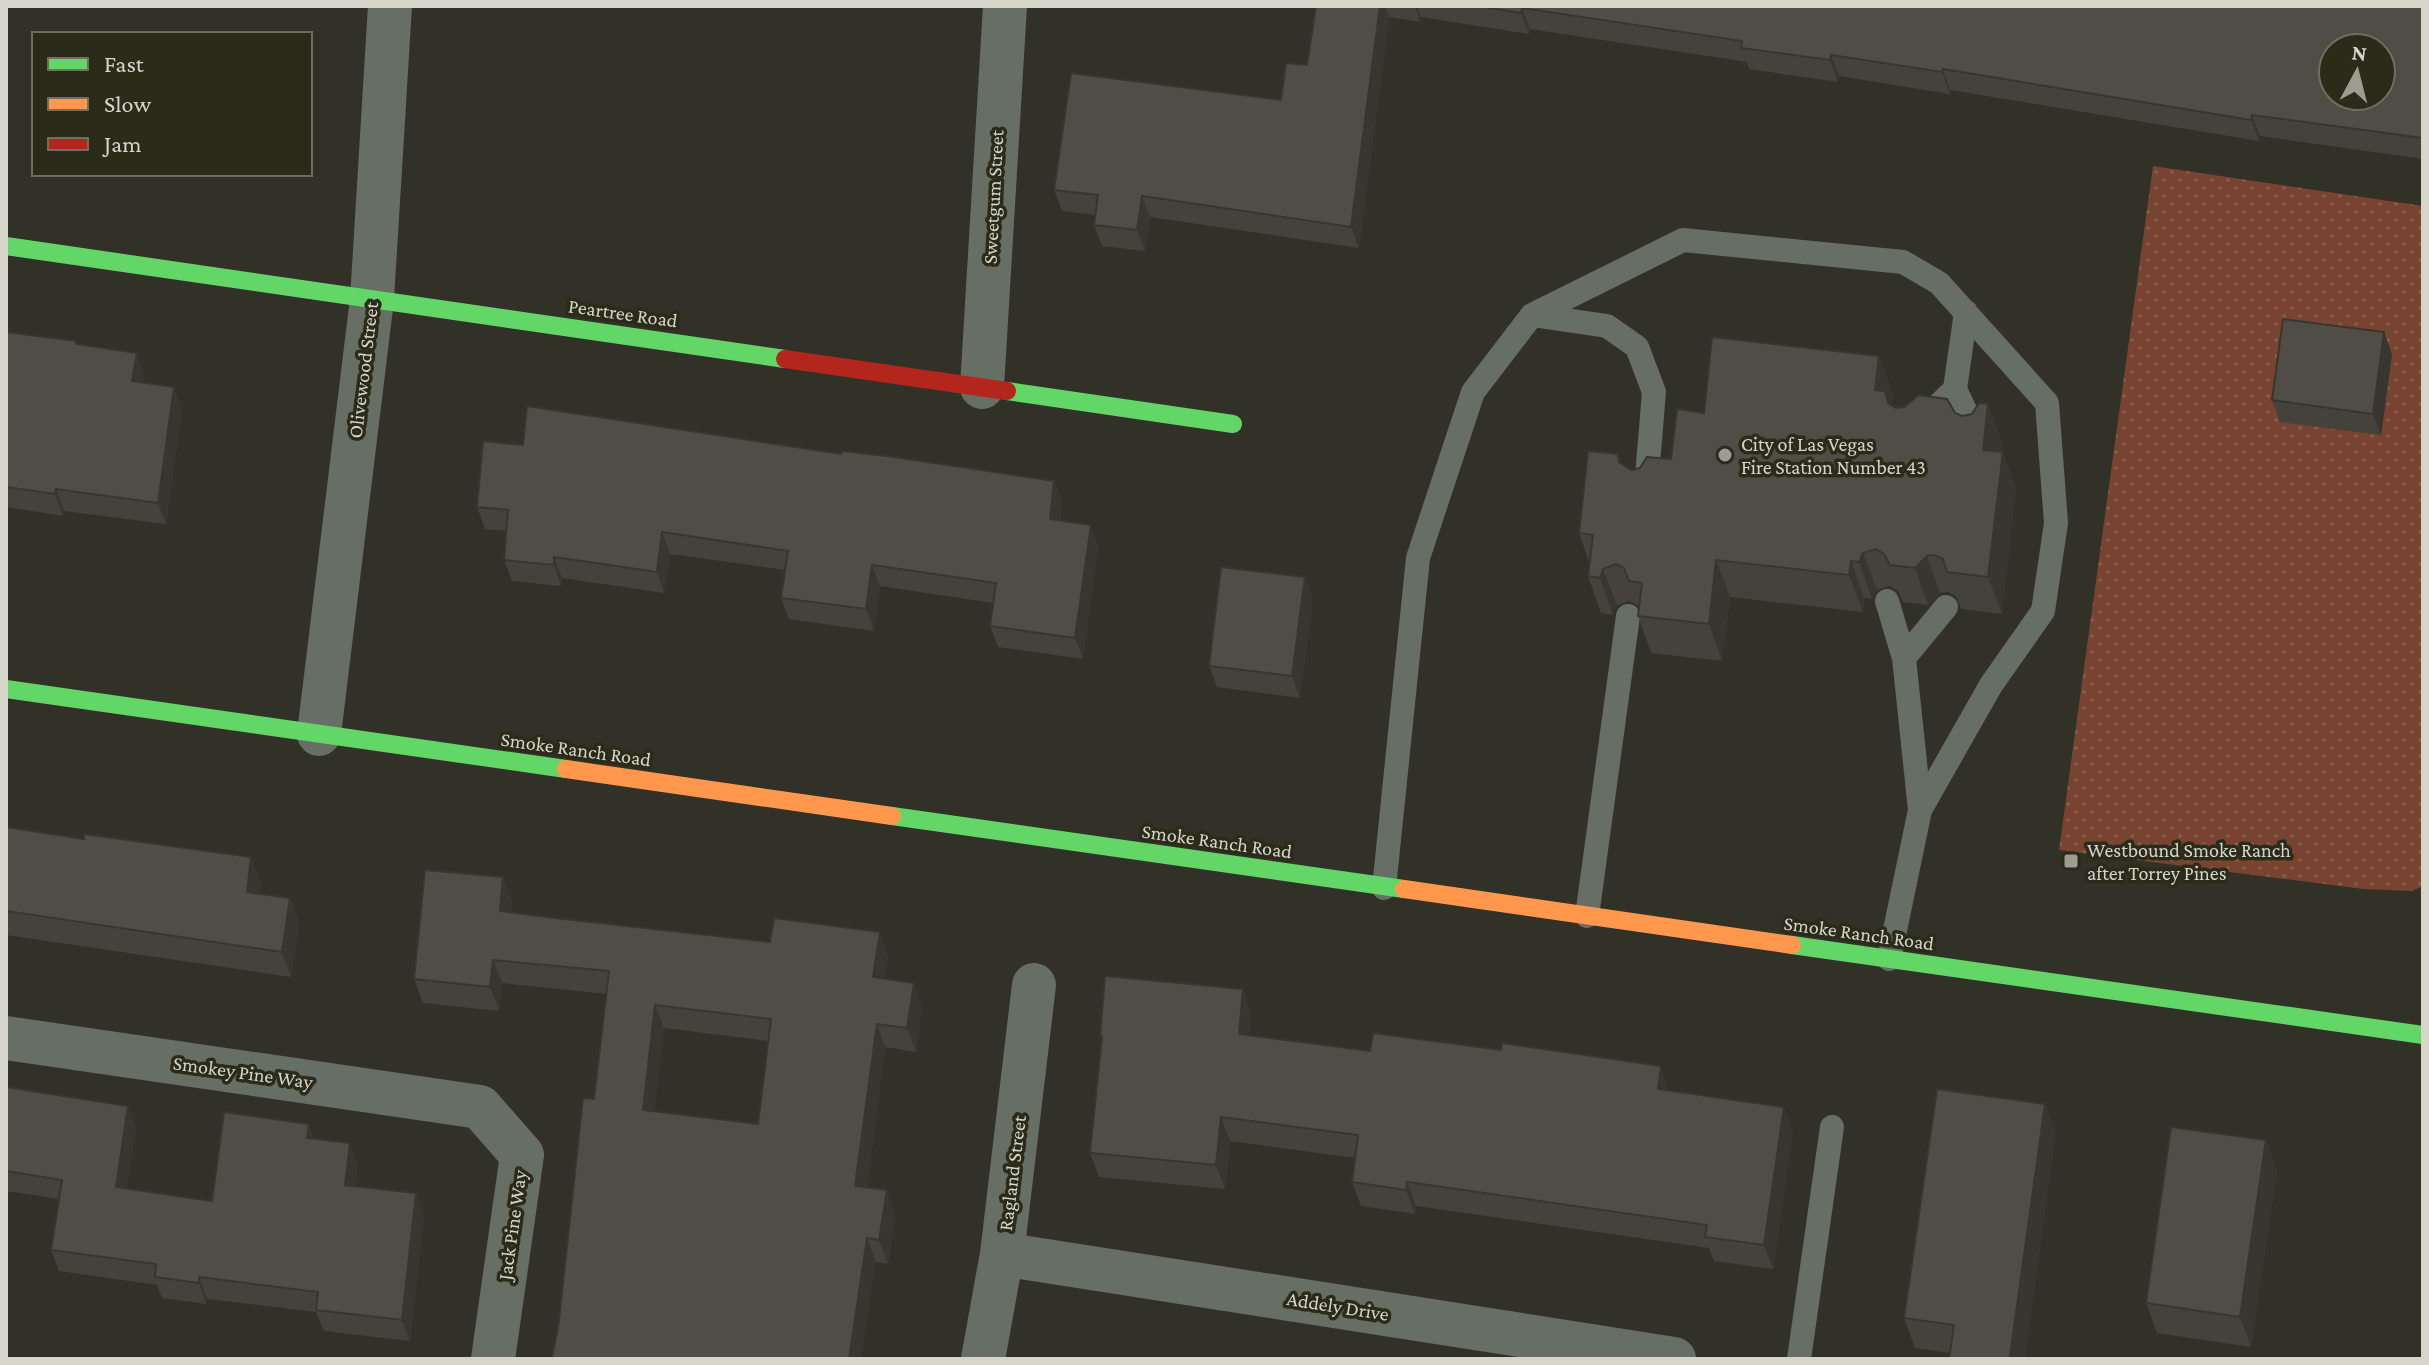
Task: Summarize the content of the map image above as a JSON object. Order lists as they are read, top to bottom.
{
  "streets": {
    "main road": ["Peartree Road", "Smoke Ranch Road"],
    "street": [
      "Sweetgum Street",
      "Olivewood Street",
      "Smokey Pine Way",
      "Ragland Street",
      "Jack Pine Way",
      "Addely Drive"
    ]
  },
  "crossings": [
    ["Sweetgum Street", "Peartree Road"],
    ["Peartree Road", "Olivewood Street"],
    ["Olivewood Street", "Smoke Ranch Road"],
    ["Smokey Pine Way", "Jack Pine Way"],
    ["Ragland Street", "Addely Drive"]
  ],
  "places": {
    "other": ["City of Las Vegas Fire Station Number 43"],
    "transit": ["Westbound Smoke Ranch after Torrey Pines"]
  },
  "legend": ["Fast", "Slow", "Jam"],
  "north": "top"
}
